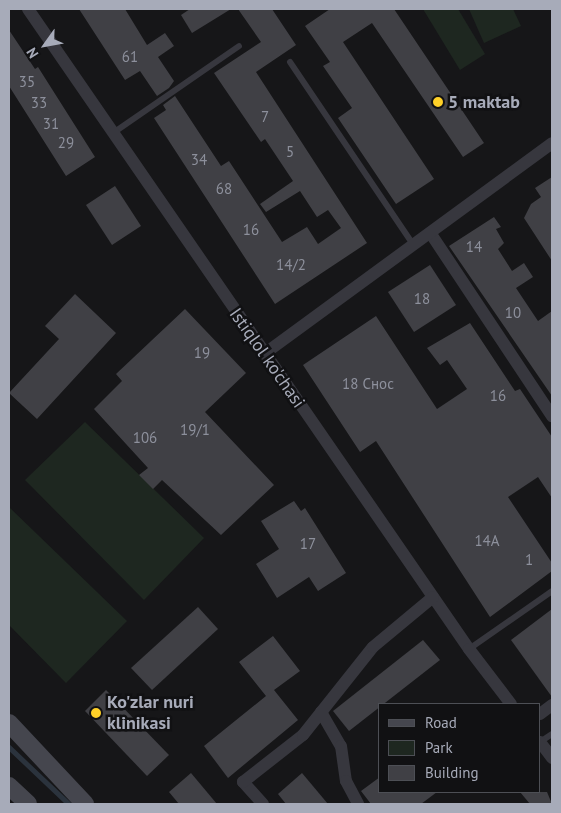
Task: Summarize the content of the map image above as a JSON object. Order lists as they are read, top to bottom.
{
  "streets": {
    "street": ["Istiqlol ko'chasi"]
  },
  "places": ["5 maktab", "Ko'zlar nuri klinikasi"],
  "house_numbers": [
    "61",
    "35",
    "33",
    "7",
    "31",
    "29",
    "5",
    "34",
    "68",
    "16",
    "14",
    "14/2",
    "18",
    "10",
    "19",
    "18 Снос",
    "16",
    "19/1",
    "106",
    "14А",
    "17",
    "1"
  ],
  "legend": ["Road", "Park", "Building"],
  "north": "bottom left"
}
